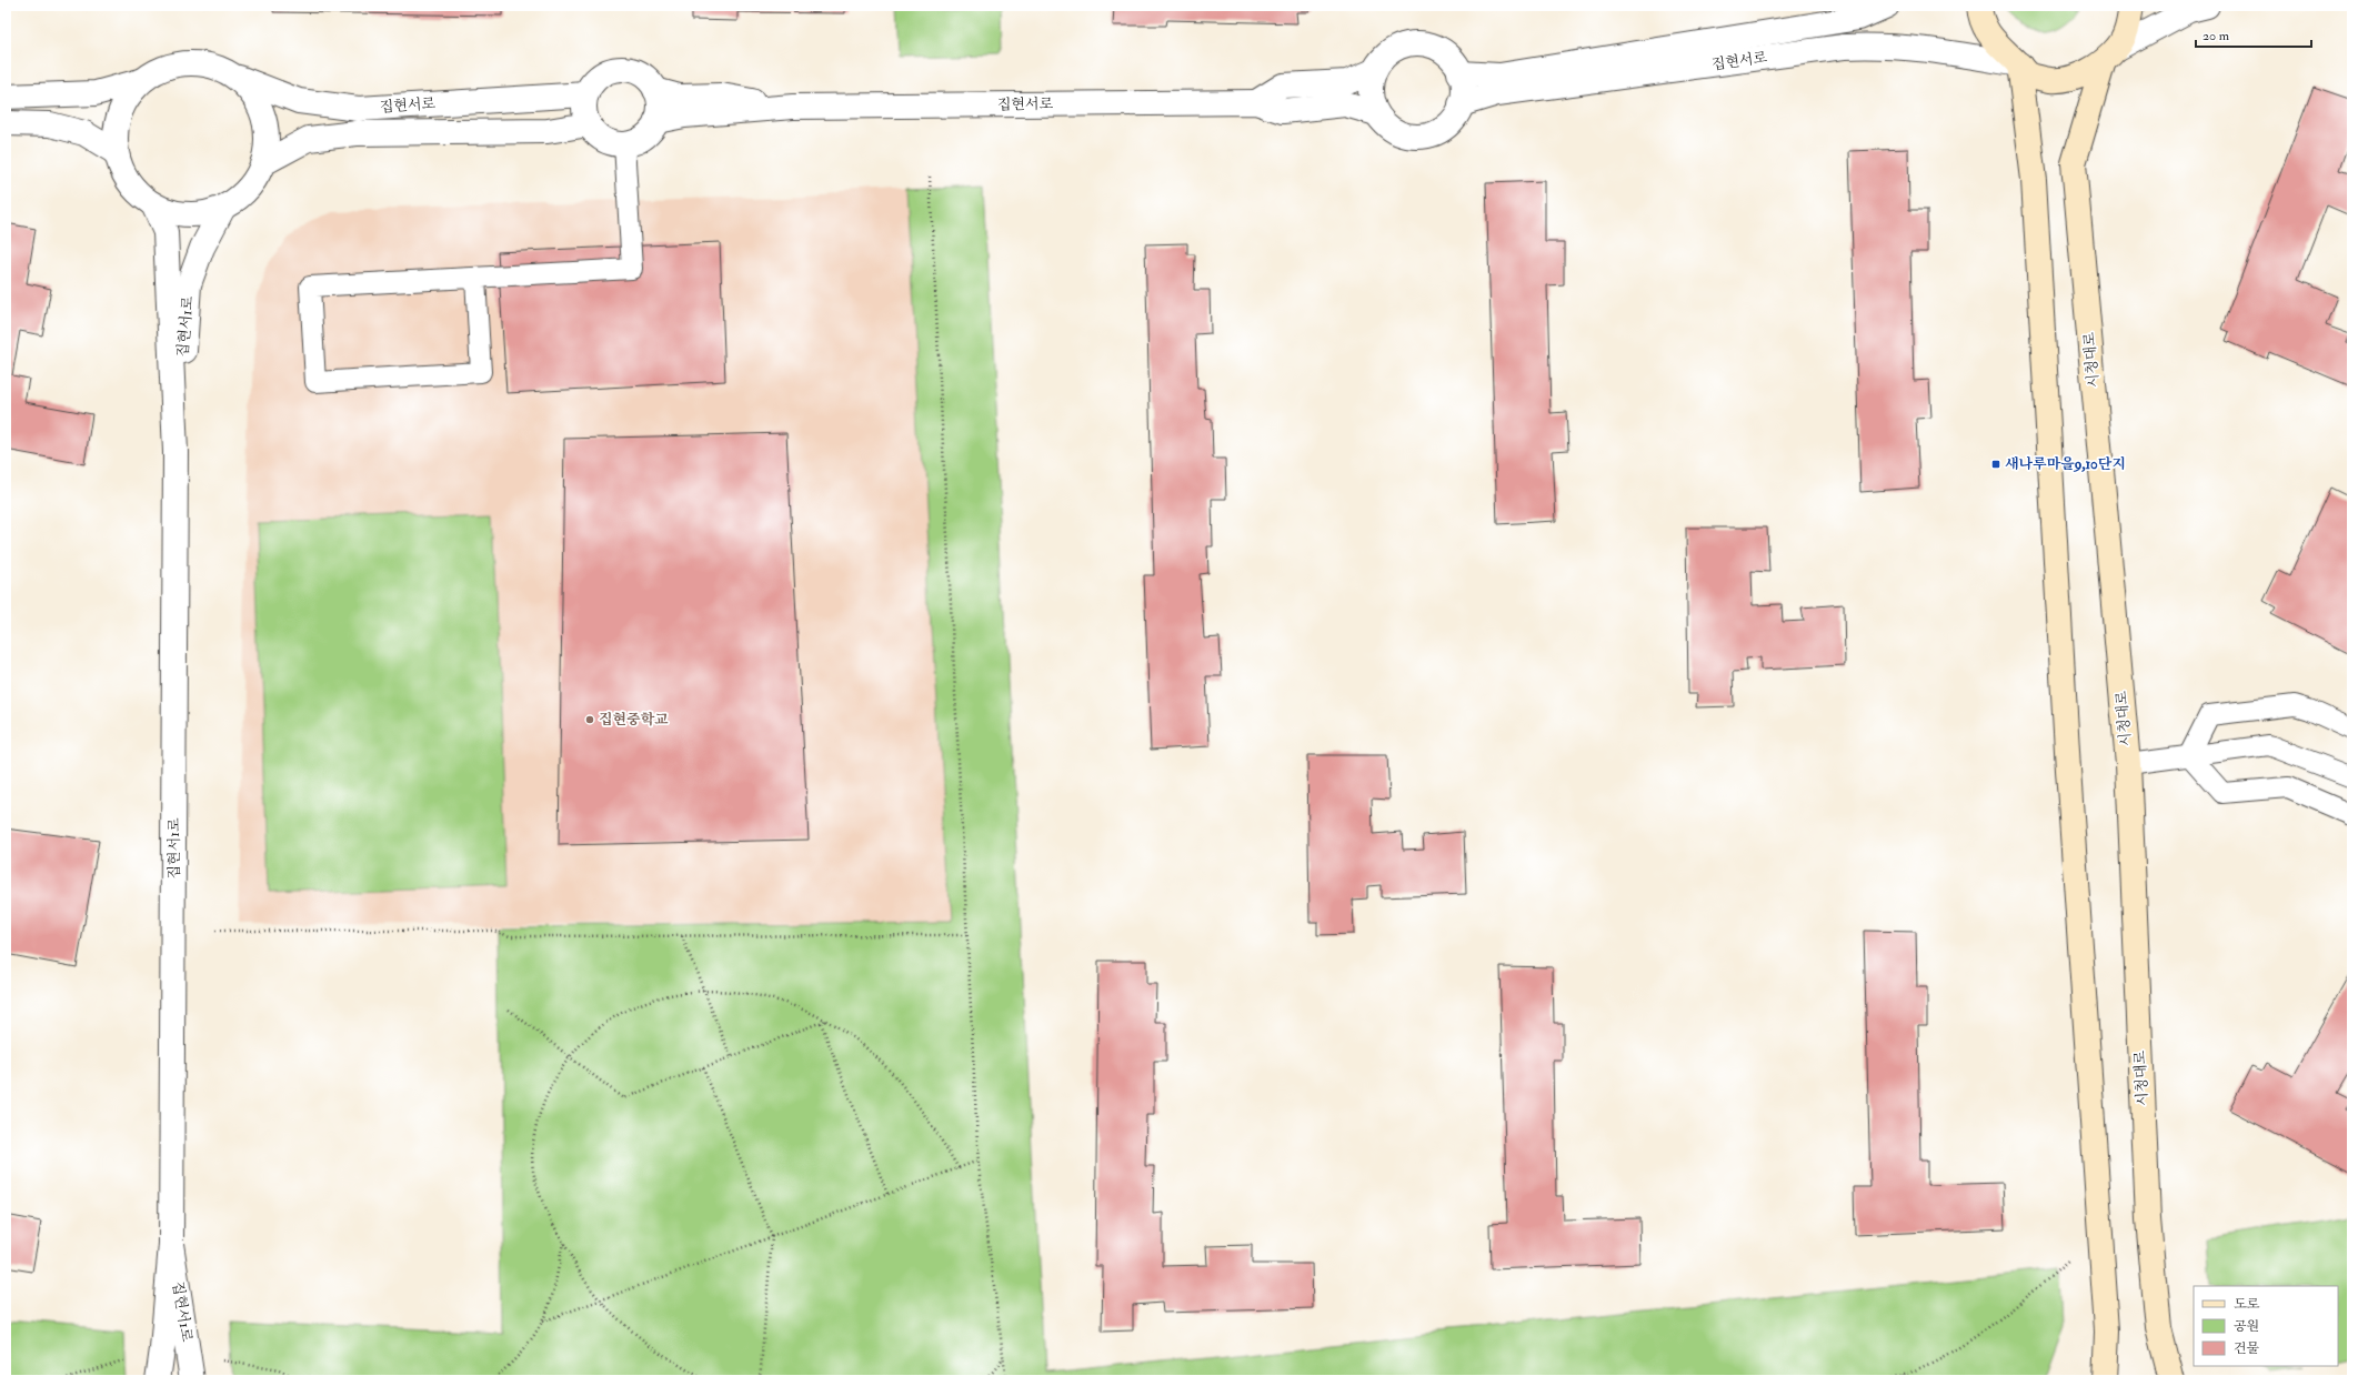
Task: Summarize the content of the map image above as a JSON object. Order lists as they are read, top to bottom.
{
  "streets": {
    "street": ["집현서로", "집현서1로", "시청대로"]
  },
  "crossings": [
    ["집현서로", "집현서1로"]
  ],
  "places": {
    "transit": ["새나루마을9,10단지"],
    "other": ["집현중학교"]
  },
  "legend": ["도로", "공원", "건물"],
  "scale_bar": "20 m"
}
